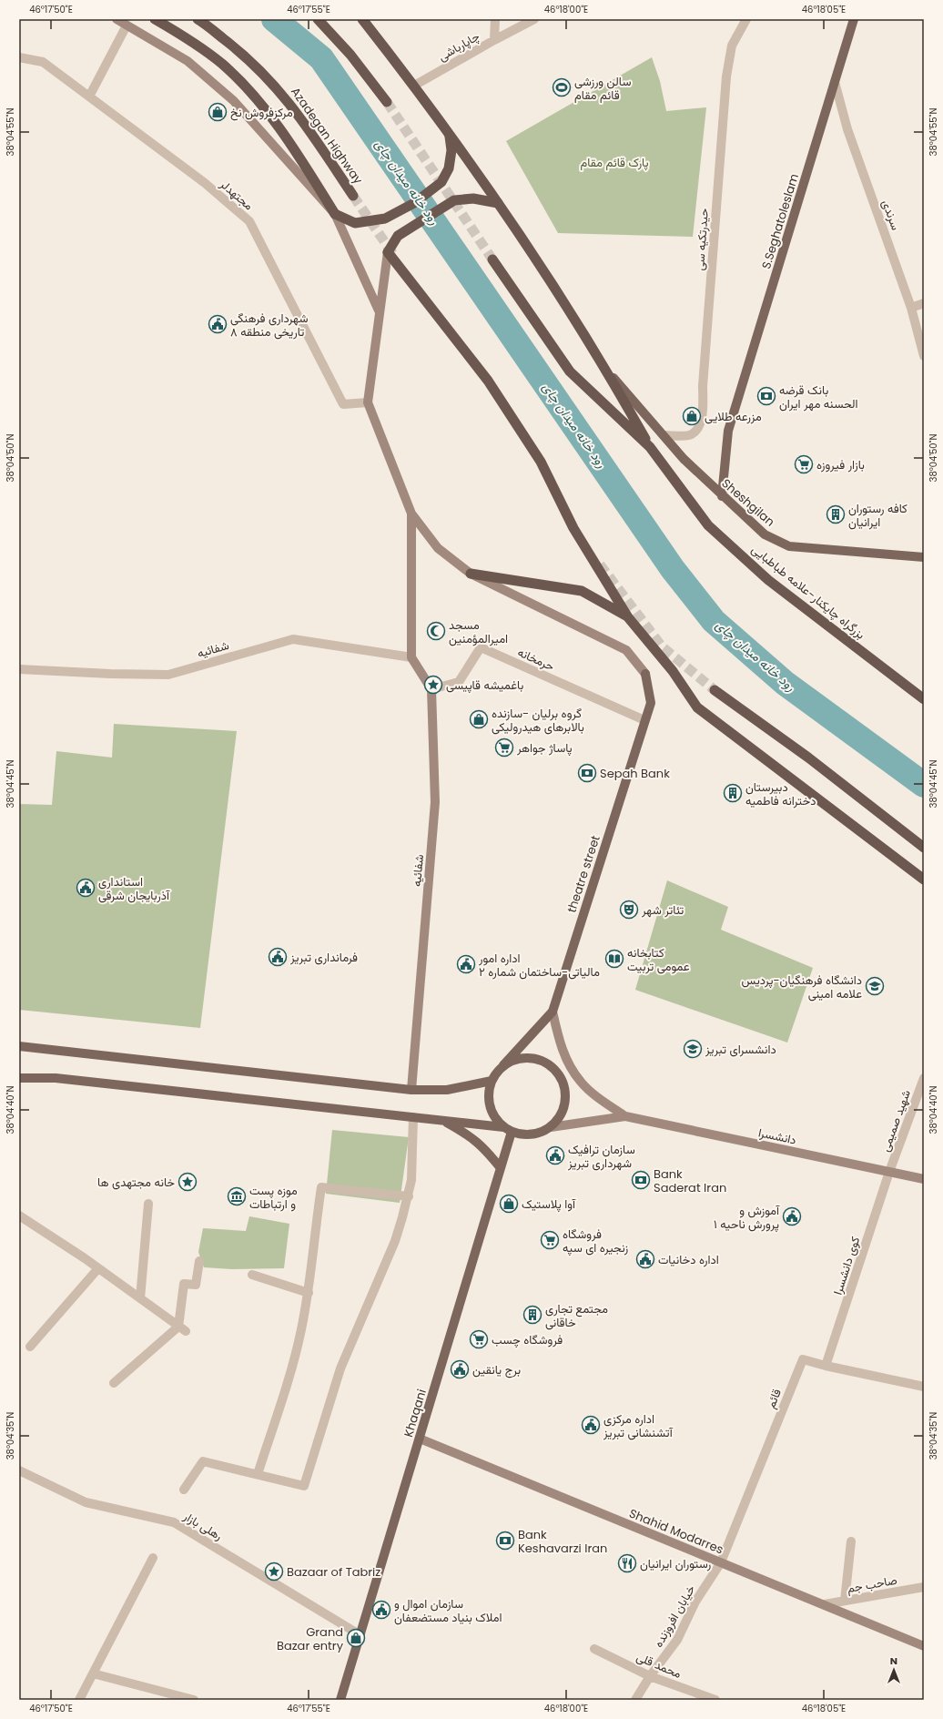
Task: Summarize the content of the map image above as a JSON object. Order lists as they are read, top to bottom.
{
  "streets": {
    "highway": ["Azadegan Highway", "بزرگراه چایکنار-علامه طباطبایی"],
    "main road": [
      "S.Seghatoleslam",
      "Sheshgilan",
      "شفائیه",
      "theatre street",
      "دانشسرا",
      "Khaqani",
      "Shahid Modarres"
    ],
    "street": [
      "چاپارباشی",
      "مجتهدلر",
      "سرندی",
      "حیدرتکیه سی",
      "حرمخانه",
      "شهید صمیمی",
      "کوی دانشسرا",
      "قائم",
      "رهلی بازار",
      "صاحب جم",
      "خیابان افروزنده",
      "محمد قلی"
    ]
  },
  "crossings": [
    ["سرندی", "S.Seghatoleslam"],
    ["S.Seghatoleslam", "Sheshgilan"],
    ["حیدرتکیه سی", "Sheshgilan"],
    ["شفائیه", "حرمخانه"],
    ["حرمخانه", "theatre street"],
    ["theatre street", "Khaqani"],
    ["شهید صمیمی", "دانشسرا"],
    ["شهید صمیمی", "کوی دانشسرا"],
    ["دانشسرا", "کوی دانشسرا"],
    ["کوی دانشسرا", "قائم"],
    ["قائم", "Shahid Modarres"],
    ["قائم", "خیابان افروزنده"],
    ["Khaqani", "رهلی بازار"],
    ["Khaqani", "Shahid Modarres"],
    ["Shahid Modarres", "صاحب جم"],
    ["Shahid Modarres", "خیابان افروزنده"],
    ["خیابان افروزنده", "محمد قلی"]
  ],
  "water": ["رود خانه میدان چای"],
  "parks": ["پارک قائم مقام"],
  "places": {
    "sports": ["سالن ورزشی قائم مقام"],
    "shop": [
      "مرکزفروش نخ",
      "مزرعه طلایی",
      "گروه برلیان -سازنده بالابرهای هیدرولیکی",
      "آوا پلاستیک",
      "Grand Bazar entry"
    ],
    "public building": [
      "شهرداری فرهنگی تاریخی منطقه ۸",
      "استانداری آذربایجان شرقی",
      "فرمانداری تبریز",
      "اداره امور مالیاتی-ساختمان شماره ۲",
      "سازمان ترافیک شهرداری تبریز",
      "آموزش و پرورش ناحیه ۱",
      "اداره دخانیات",
      "برج یانقین",
      "اداره مرکزی آتشنشانی تبریز",
      "سازمان اموال و املاک بنیاد مستضعفان"
    ],
    "bank": [
      "بانک قرضه الحسنه مهر ایران",
      "Sepah Bank",
      "Bank Saderat Iran",
      "Bank Keshavarzi Iran"
    ],
    "supermarket": [
      "بازار فیروزه",
      "پاساژ جواهر",
      "فروشگاه زنجیره ای سپه",
      "فروشگاه چسب"
    ],
    "building": ["کافه رستوران ایرانیان", "دبیرستان دخترانه فاطمیه", "مجتمع تجاری خاقانی"],
    "mosque": ["مسجد امیرالمؤمنین"],
    "place": ["باغمیشه قاپیسی", "خانه مجتهدی ها", "Bazaar of Tabriz"],
    "theatre": ["تئاتر شهر"],
    "library": ["کتابخانه عمومی تربیت"],
    "school or university": ["دانشگاه فرهنگیان-پردیس علامه امینی", "دانشسرای تبریز"],
    "museum": ["موزه پست و ارتباطات"],
    "restaurant": ["رستوران ایرانیان"]
  },
  "north": "top",
  "coordinates": [
    "46°17'50\"E",
    "46°17'55\"E",
    "46°18'00\"E",
    "46°18'05\"E",
    "38°04'55\"N",
    "38°04'50\"N",
    "38°04'45\"N",
    "38°04'40\"N",
    "38°04'35\"N"
  ]
}
